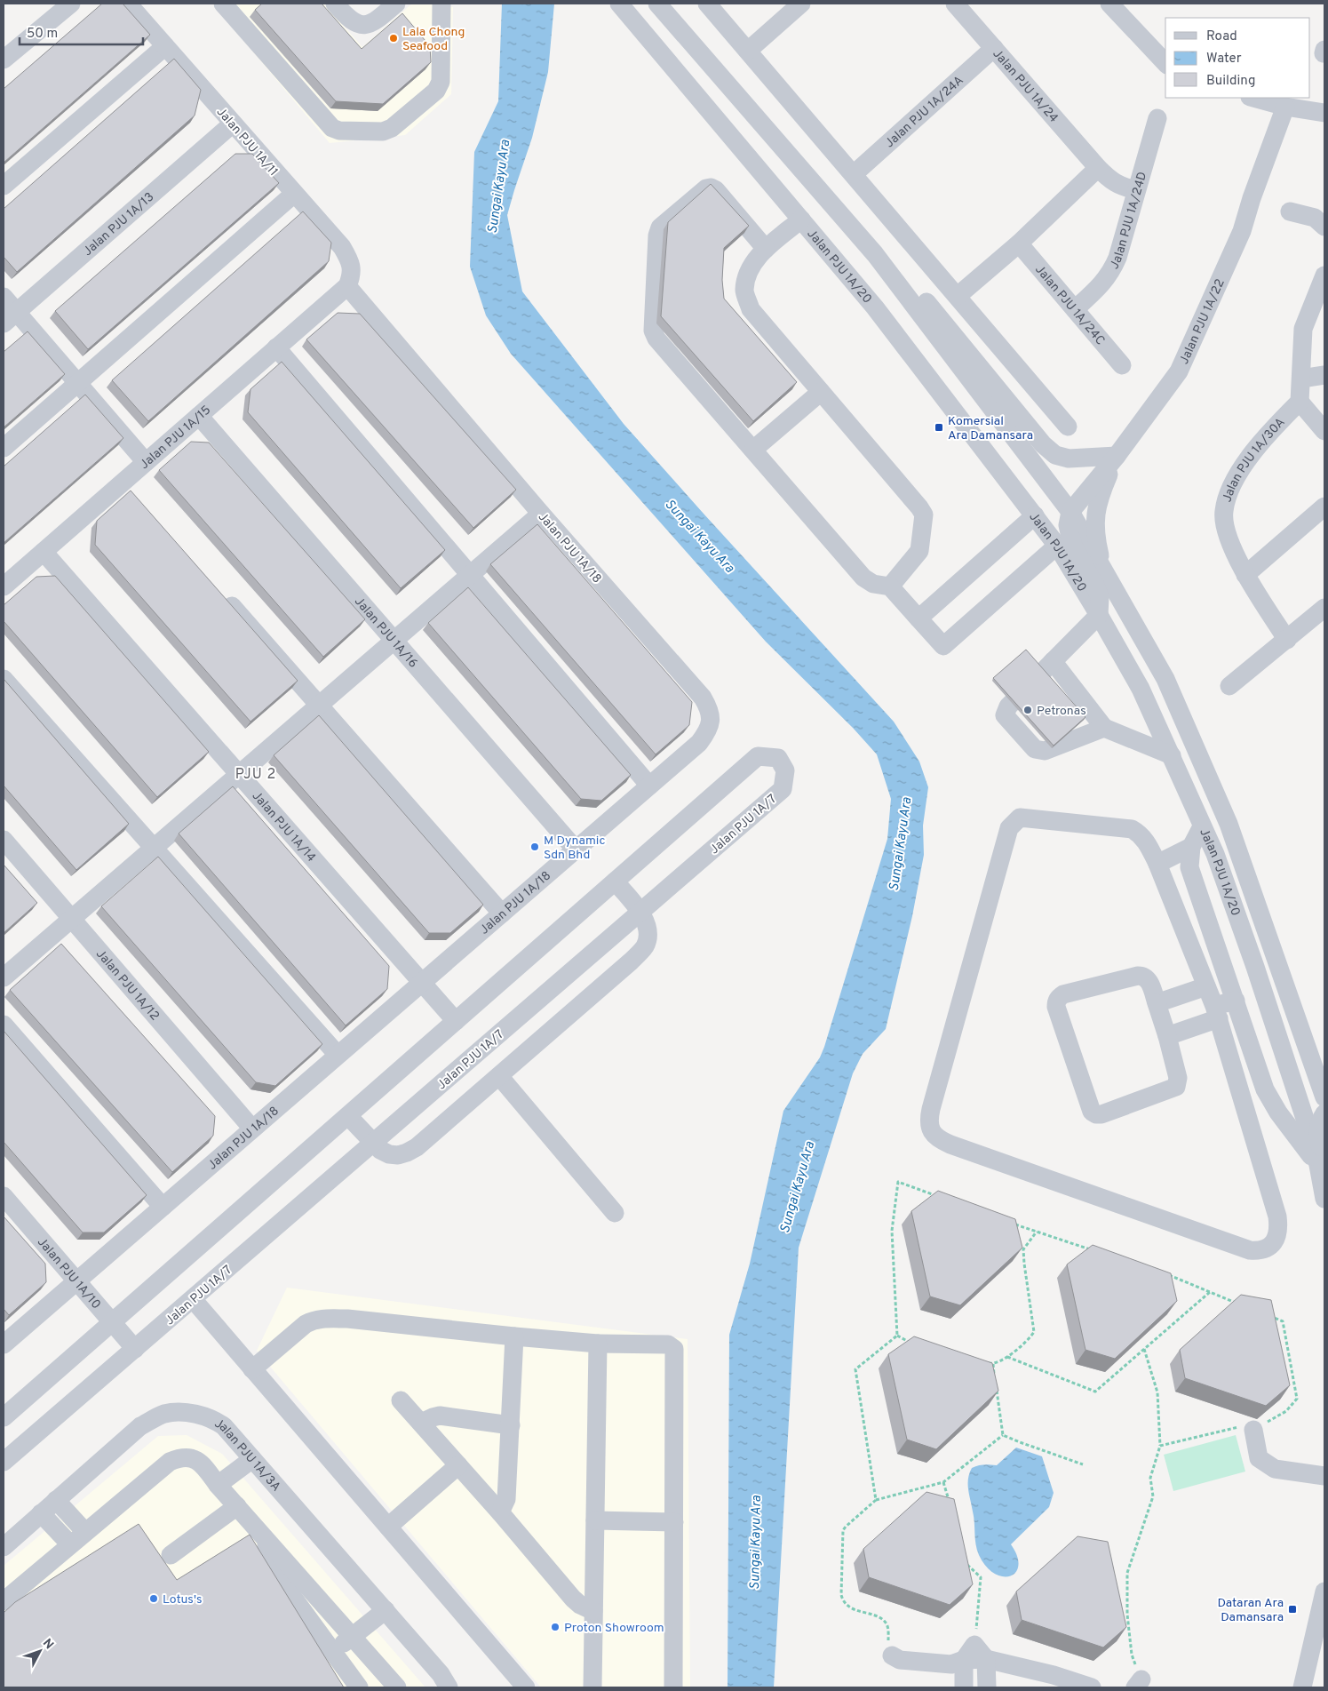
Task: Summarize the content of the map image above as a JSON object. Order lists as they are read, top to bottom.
{
  "streets": {
    "street": [
      "Jalan PJU 1A/24",
      "Jalan PJU 1A/24A",
      "Jalan PJU 1A/11",
      "Jalan PJU 1A/24D",
      "Jalan PJU 1A/13",
      "Jalan PJU 1A/20",
      "Jalan PJU 1A/24C",
      "Jalan PJU 1A/22",
      "Jalan PJU 1A/15",
      "Jalan PJU 1A/30A",
      "Jalan PJU 1A/18",
      "Jalan PJU 1A/16",
      "Jalan PJU 1A/7",
      "Jalan PJU 1A/14",
      "Jalan PJU 1A/12",
      "Jalan PJU 1A/10",
      "Jalan PJU 1A/3A"
    ]
  },
  "crossings": [
    ["Jalan PJU 1A/24", "Jalan PJU 1A/24A"],
    ["Jalan PJU 1A/24", "Jalan PJU 1A/24D"],
    ["Jalan PJU 1A/11", "Jalan PJU 1A/13"],
    ["Jalan PJU 1A/11", "Jalan PJU 1A/15"],
    ["Jalan PJU 1A/11", "Jalan PJU 1A/18"],
    ["Jalan PJU 1A/24D", "Jalan PJU 1A/24C"],
    ["Jalan PJU 1A/20", "Jalan PJU 1A/22"],
    ["Jalan PJU 1A/15", "Jalan PJU 1A/18"],
    ["Jalan PJU 1A/15", "Jalan PJU 1A/16"],
    ["Jalan PJU 1A/15", "Jalan PJU 1A/14"],
    ["Jalan PJU 1A/18", "Jalan PJU 1A/16"],
    ["Jalan PJU 1A/18", "Jalan PJU 1A/14"],
    ["Jalan PJU 1A/18", "Jalan PJU 1A/12"],
    ["Jalan PJU 1A/18", "Jalan PJU 1A/10"],
    ["Jalan PJU 1A/7", "Jalan PJU 1A/14"],
    ["Jalan PJU 1A/7", "Jalan PJU 1A/10"]
  ],
  "districts": ["PJU 2"],
  "water": ["Sungai Kayu Ara"],
  "places": {
    "other": [
      "Lala Chong Seafood",
      "Petronas",
      "M Dynamic Sdn Bhd",
      "Lotus's",
      "Proton Showroom"
    ],
    "transit": ["Komersial Ara Damansara", "Dataran Ara Damansara"]
  },
  "legend": ["Road", "Water", "Building"],
  "scale_bar": "50 m",
  "north": "top right"
}
